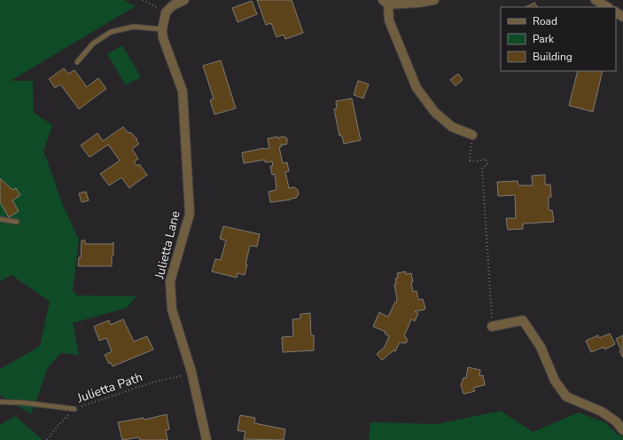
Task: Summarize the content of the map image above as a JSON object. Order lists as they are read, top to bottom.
{
  "streets": {
    "street": ["Julietta Lane"],
    "path": ["Julietta Path"]
  },
  "crossings": [
    ["Julietta Lane", "Julietta Path"]
  ],
  "legend": ["Road", "Park", "Building"]
}
